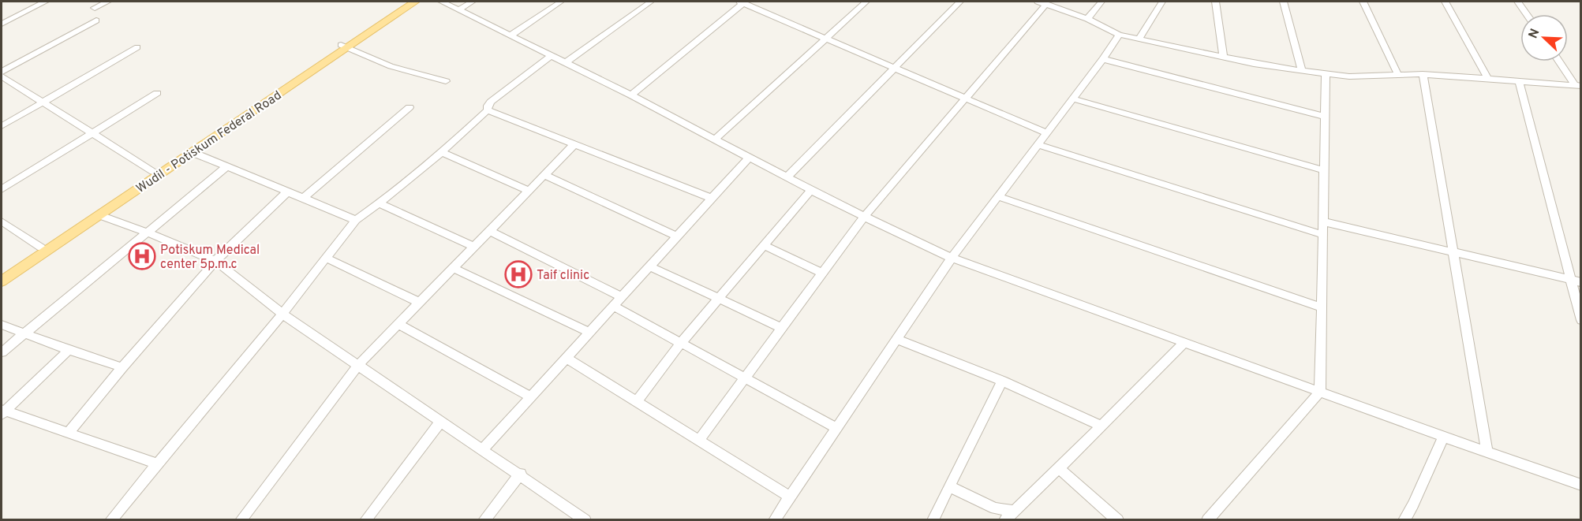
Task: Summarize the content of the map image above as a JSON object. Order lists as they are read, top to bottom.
{
  "streets": {
    "main road": ["Wudil - Potiskum Federal Road"]
  },
  "places": {
    "hospital": ["Potiskum Medical center 5p.m.c", "Taif clinic"]
  },
  "north": "top left"
}
